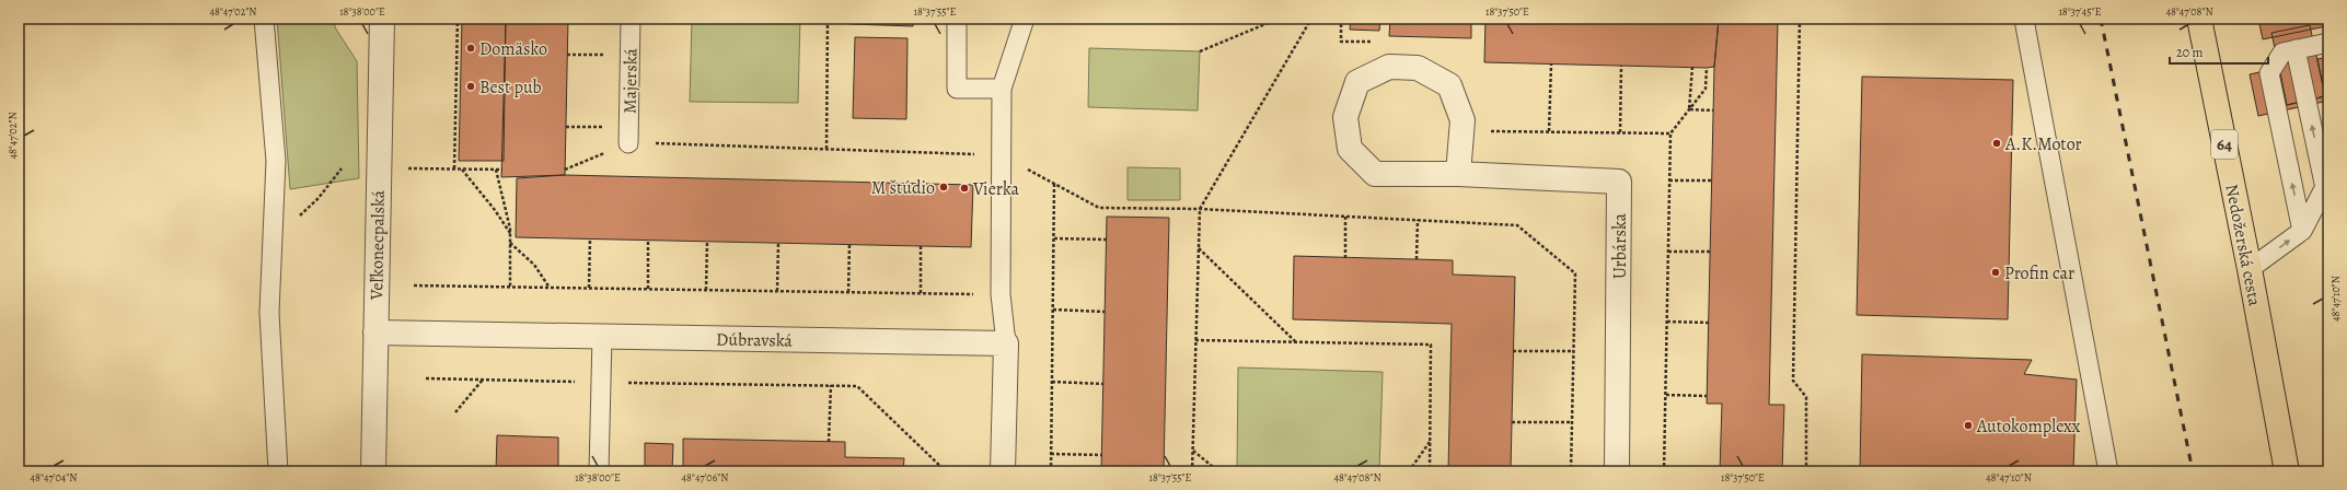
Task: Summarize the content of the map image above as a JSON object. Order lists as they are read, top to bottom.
{
  "streets": {
    "main road": ["64", "Nedožerská cesta"],
    "street": ["Veľkonecpalská", "Urbárska", "Dúbravská"],
    "lane": ["Majerská"]
  },
  "crossings": [
    ["Veľkonecpalská", "Dúbravská"]
  ],
  "places": [
    "Domäsko",
    "Best pub",
    "A.K.Motor",
    "M štúdio",
    "Vierka",
    "Profin car",
    "Autokomplexx"
  ],
  "scale_bar": "20 m",
  "coordinates": [
    "48°47'02\"N",
    "18°38'00\"E",
    "18°37'55\"E",
    "18°37'50\"E",
    "18°37'45\"E",
    "48°47'08\"N",
    "48°47'10\"N",
    "48°47'04\"N",
    "48°47'06\"N"
  ]
}
